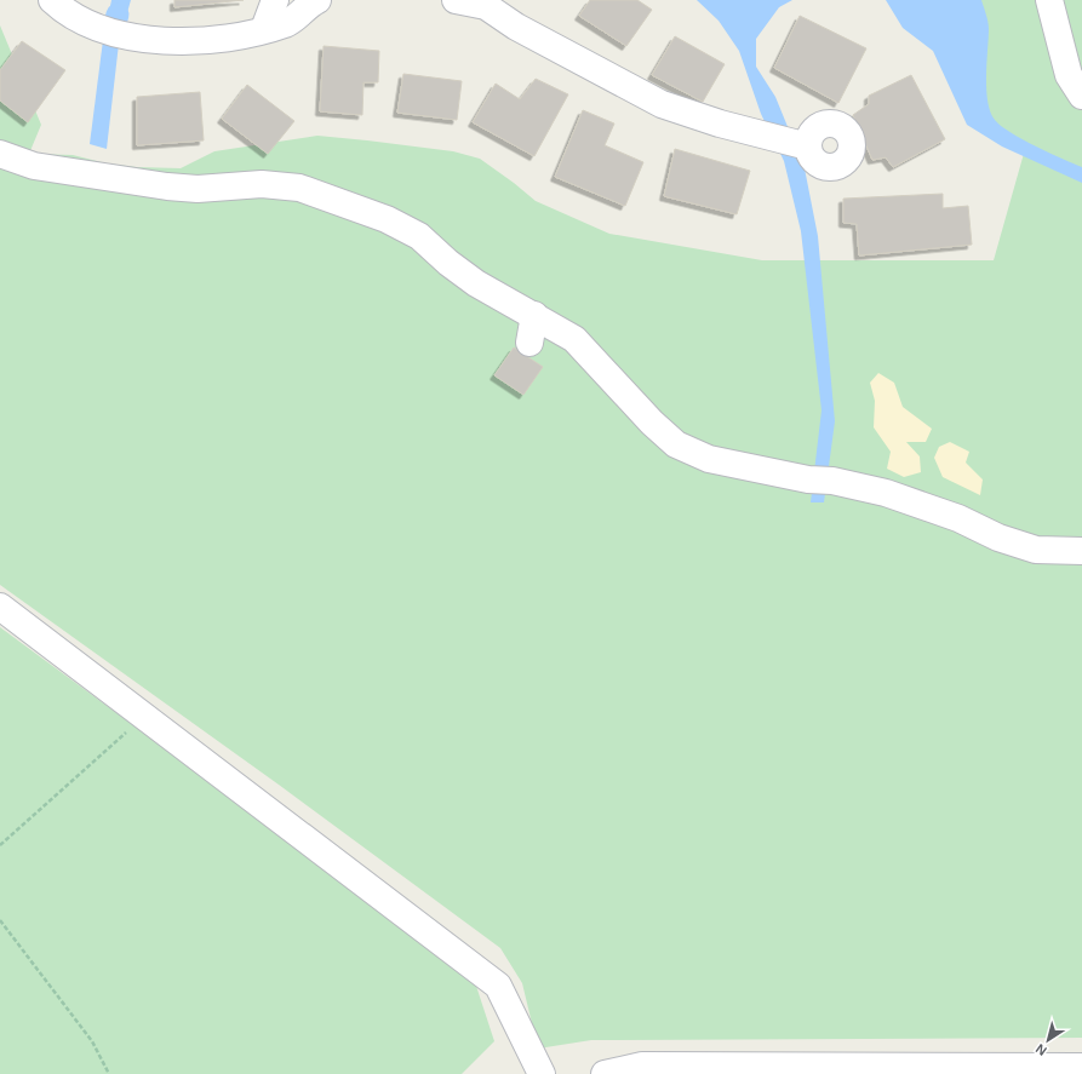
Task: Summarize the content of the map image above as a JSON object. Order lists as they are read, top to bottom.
{
  "north": "bottom left"
}
